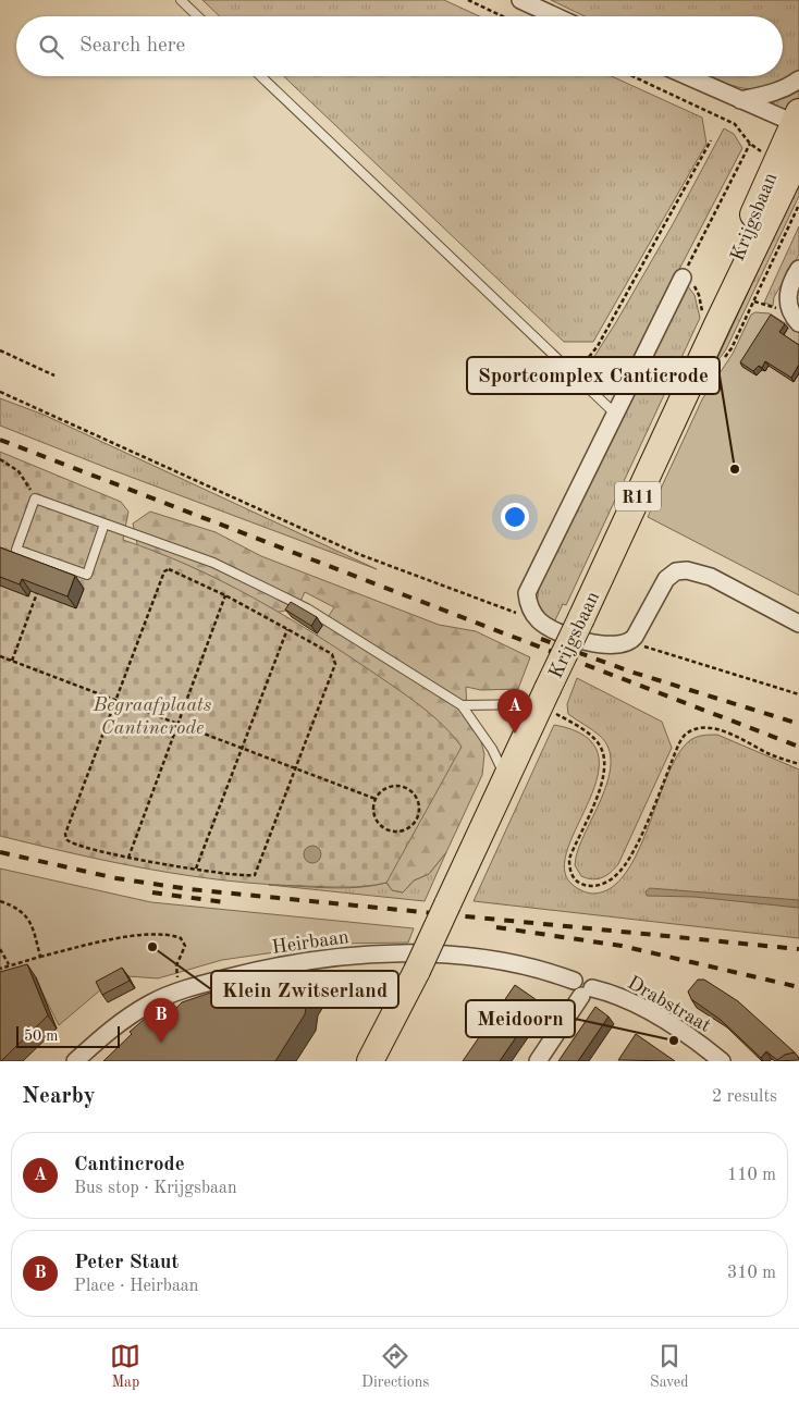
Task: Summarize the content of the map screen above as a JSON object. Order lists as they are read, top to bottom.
{
  "streets": {
    "main road": ["Krijgsbaan", "R11"],
    "street": ["Heirbaan", "Drabstraat"]
  },
  "crossings": [
    ["Heirbaan", "Drabstraat"]
  ],
  "parks": ["Begraafplaats Cantincrode"],
  "places": ["Sportcomplex Canticrode", "Klein Zwitserland", "Meidoorn"],
  "scale_bar": "50 m",
  "page": {
    "search": "Search here",
    "pins": ["A", "B"],
    "scale": "50 m",
    "heading": ["Nearby", "2 results"],
    "list": [
      {
        "mark": "A",
        "name": "Cantincrode",
        "note": "Bus stop · Krijgsbaan",
        "value": "110 m"
      },
      {
        "mark": "B",
        "name": "Peter Staut",
        "note": "Place · Heirbaan",
        "value": "310 m"
      }
    ],
    "nav": ["Map", "Directions", "Saved"]
  }
}
